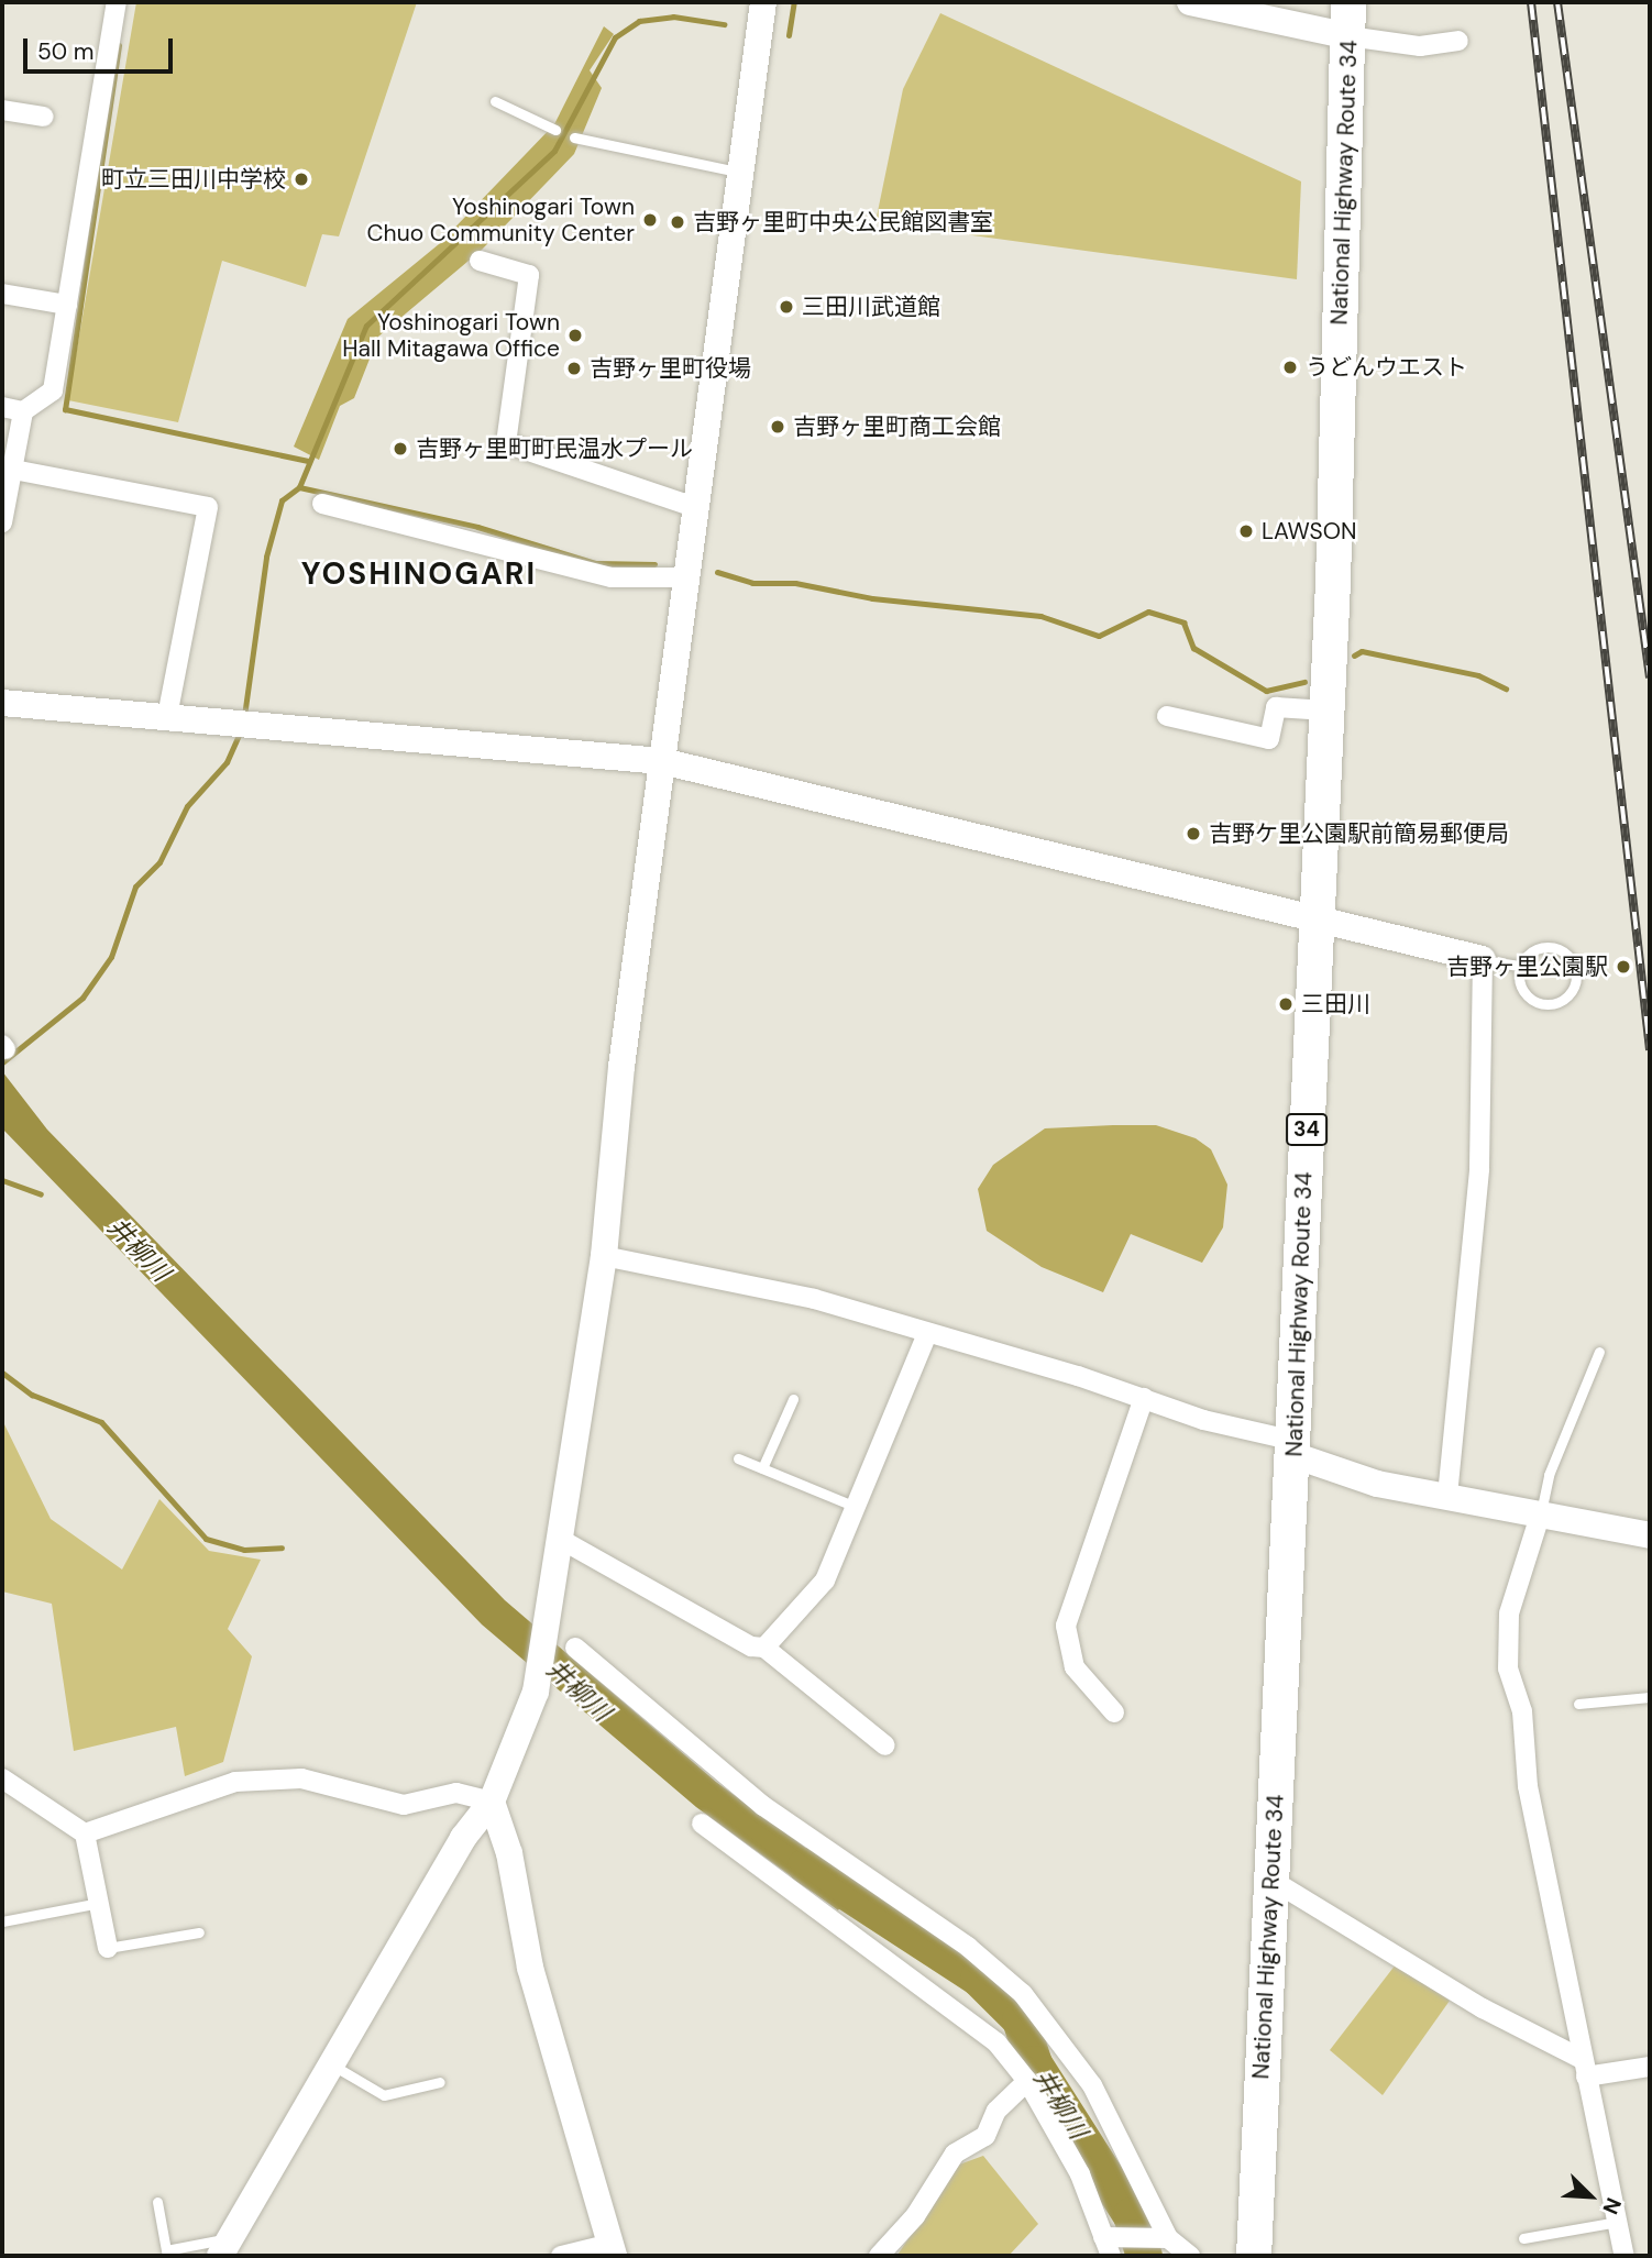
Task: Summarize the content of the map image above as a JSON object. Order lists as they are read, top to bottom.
{
  "streets": {
    "highway": ["National Highway Route 34", "34"]
  },
  "districts": ["YOSHINOGARI"],
  "water": ["井柳川"],
  "places": [
    "町立三田川中学校",
    "Yoshinogari Town Chuo Community Center",
    "吉野ヶ里町中央公民館図書室",
    "三田川武道館",
    "Yoshinogari Town Hall Mitagawa Office",
    "うどんウエスト",
    "吉野ヶ里町役場",
    "吉野ヶ里町商工会館",
    "吉野ヶ里町町民温水プール",
    "LAWSON",
    "吉野ケ里公園駅前簡易郵便局",
    "吉野ヶ里公園駅",
    "三田川"
  ],
  "scale_bar": "50 m",
  "north": "bottom right"
}
